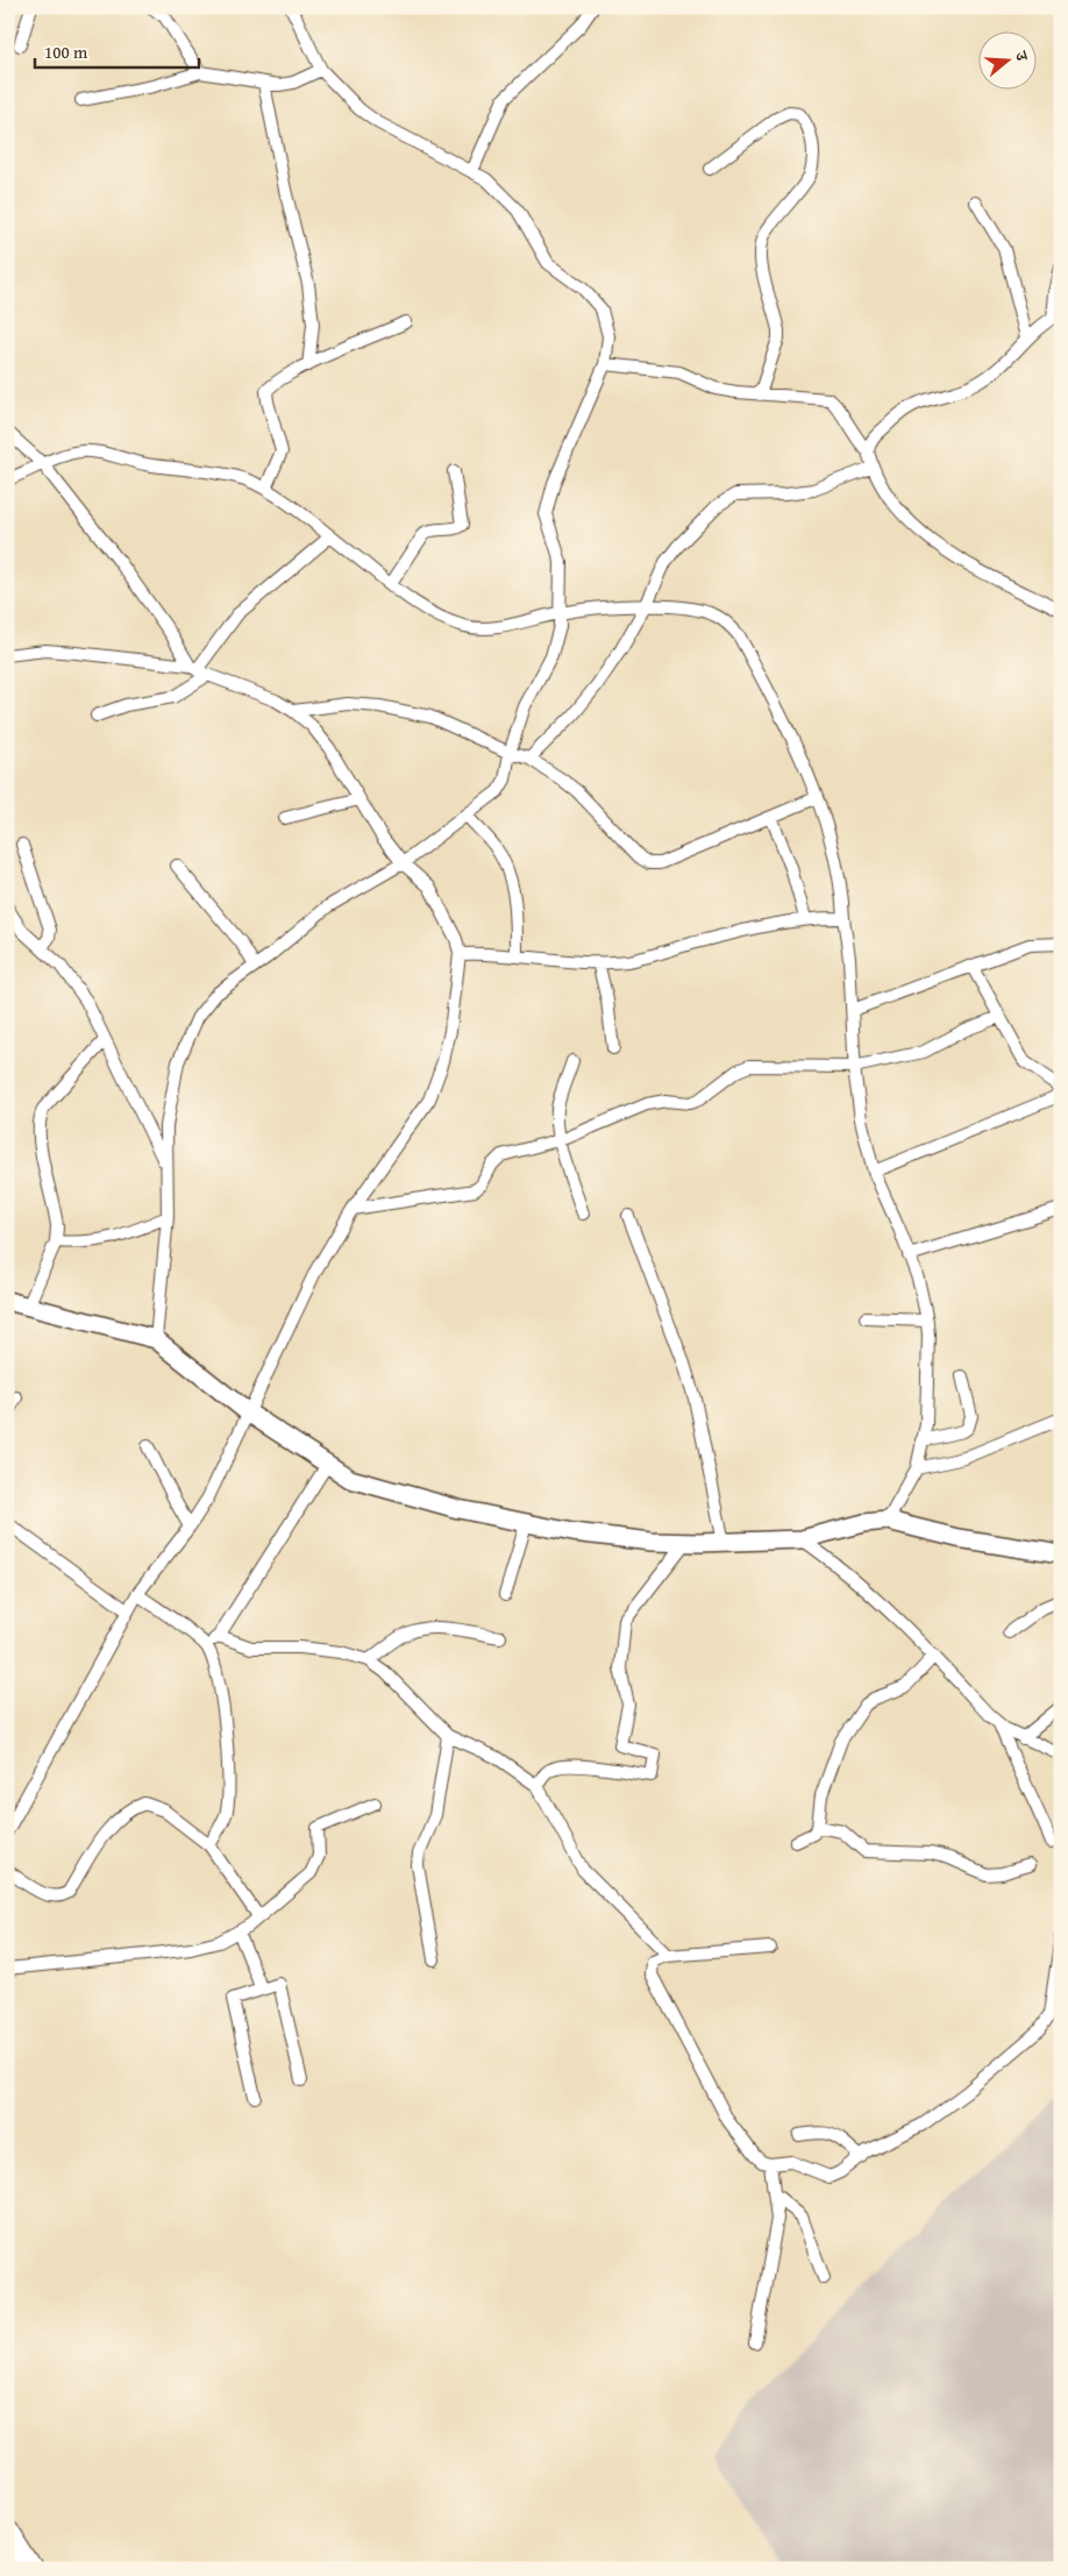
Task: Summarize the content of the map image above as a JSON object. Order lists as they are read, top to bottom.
{
  "scale_bar": "100 m",
  "north": "right"
}
